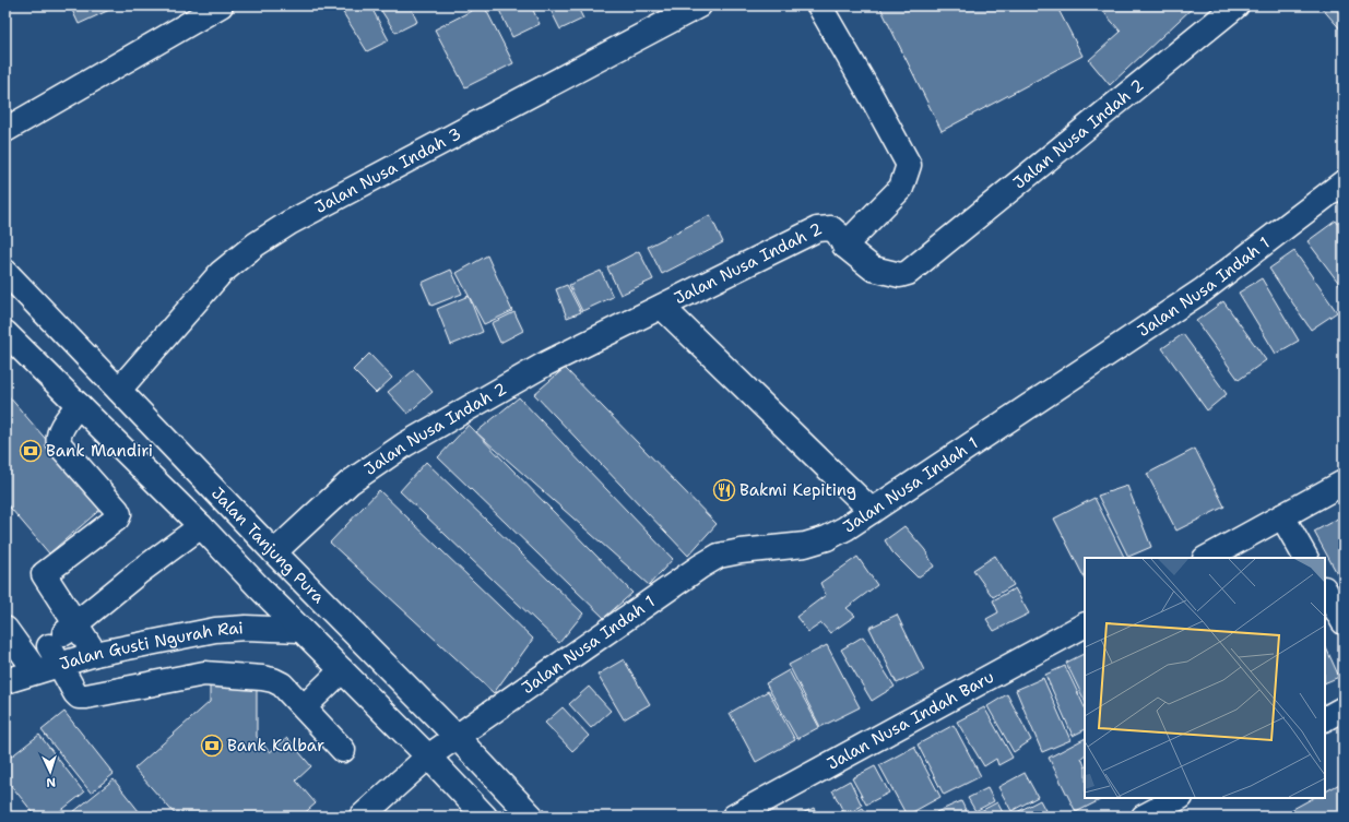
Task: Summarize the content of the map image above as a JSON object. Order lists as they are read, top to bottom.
{
  "streets": {
    "main road": [
      "Jalan Nusa Indah 2",
      "Jalan Nusa Indah 3",
      "Jalan Nusa Indah 1",
      "Jalan Tanjung Pura",
      "Jalan Gusti Ngurah Rai",
      "Jalan Nusa Indah Baru"
    ]
  },
  "crossings": [
    ["Jalan Nusa Indah 2", "Jalan Tanjung Pura"],
    ["Jalan Nusa Indah 3", "Jalan Tanjung Pura"],
    ["Jalan Nusa Indah 1", "Jalan Tanjung Pura"]
  ],
  "places": {
    "bank": ["Bank Mandiri", "Bank Kalbar"],
    "restaurant": ["Bakmi Kepiting"]
  },
  "north": "bottom"
}
